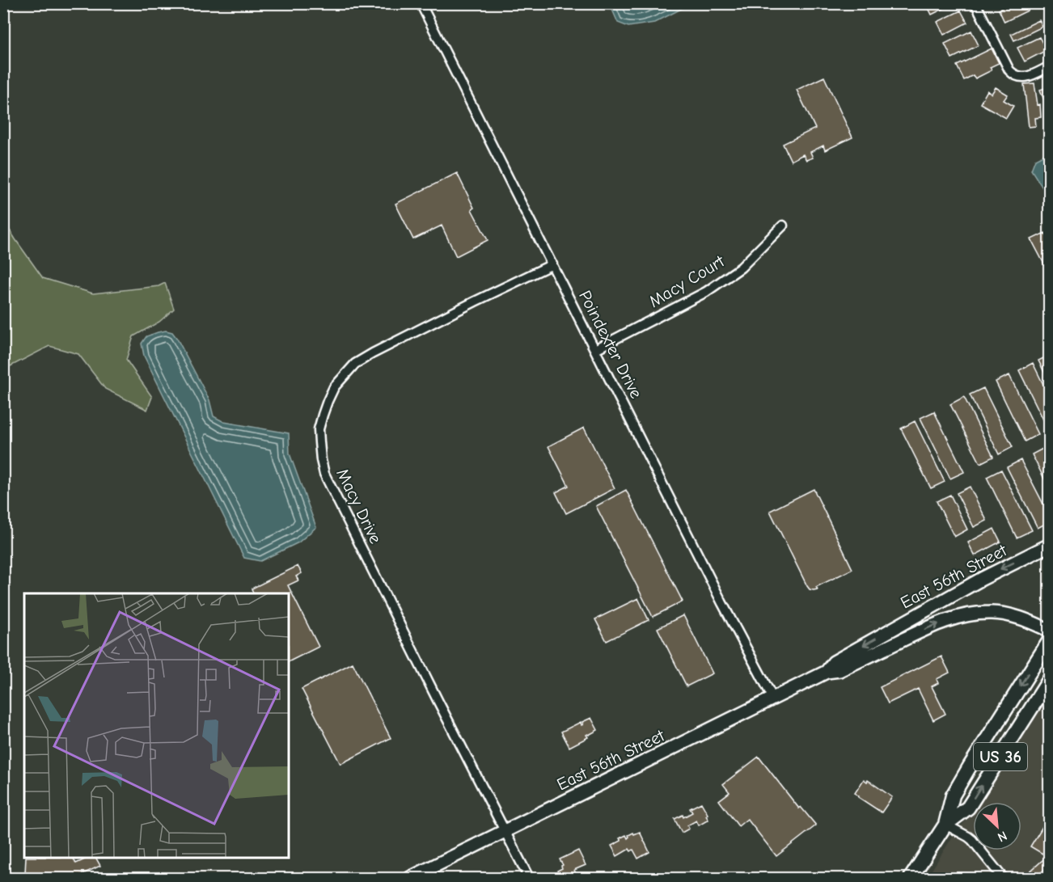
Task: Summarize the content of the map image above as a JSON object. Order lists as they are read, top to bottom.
{
  "streets": {
    "main road": ["East 56th Street", "US 36"],
    "street": ["Macy Court", "Poindexter Drive", "Macy Drive"]
  },
  "crossings": [
    ["Macy Court", "Poindexter Drive"],
    ["Poindexter Drive", "Macy Drive"],
    ["Poindexter Drive", "East 56th Street"],
    ["Macy Drive", "East 56th Street"]
  ],
  "north": "bottom right"
}
